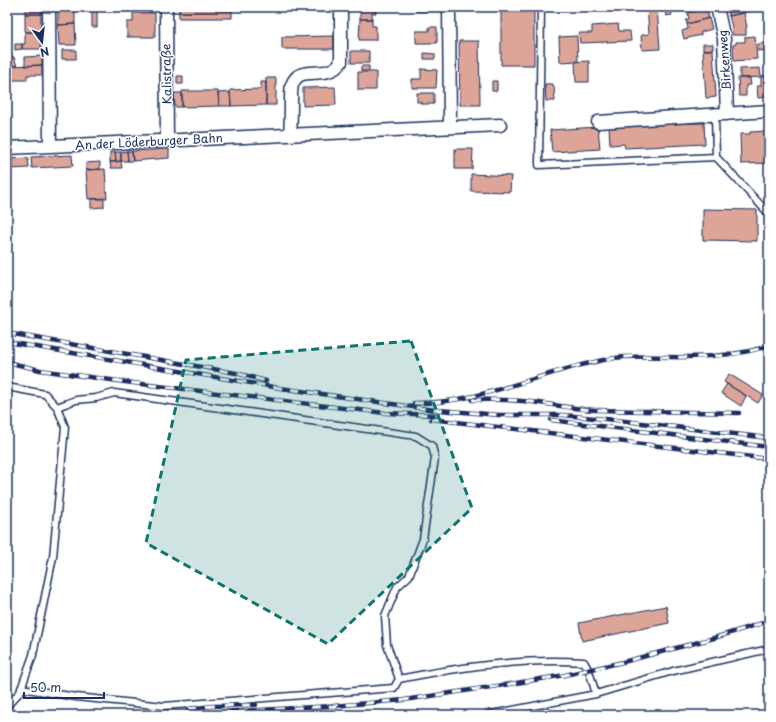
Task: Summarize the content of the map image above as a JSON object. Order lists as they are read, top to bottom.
{
  "streets": {
    "street": ["Birkenweg", "Kalistraße", "An der Löderburger Bahn"]
  },
  "crossings": [
    ["Kalistraße", "An der Löderburger Bahn"]
  ],
  "scale_bar": "50 m",
  "north": "bottom"
}
